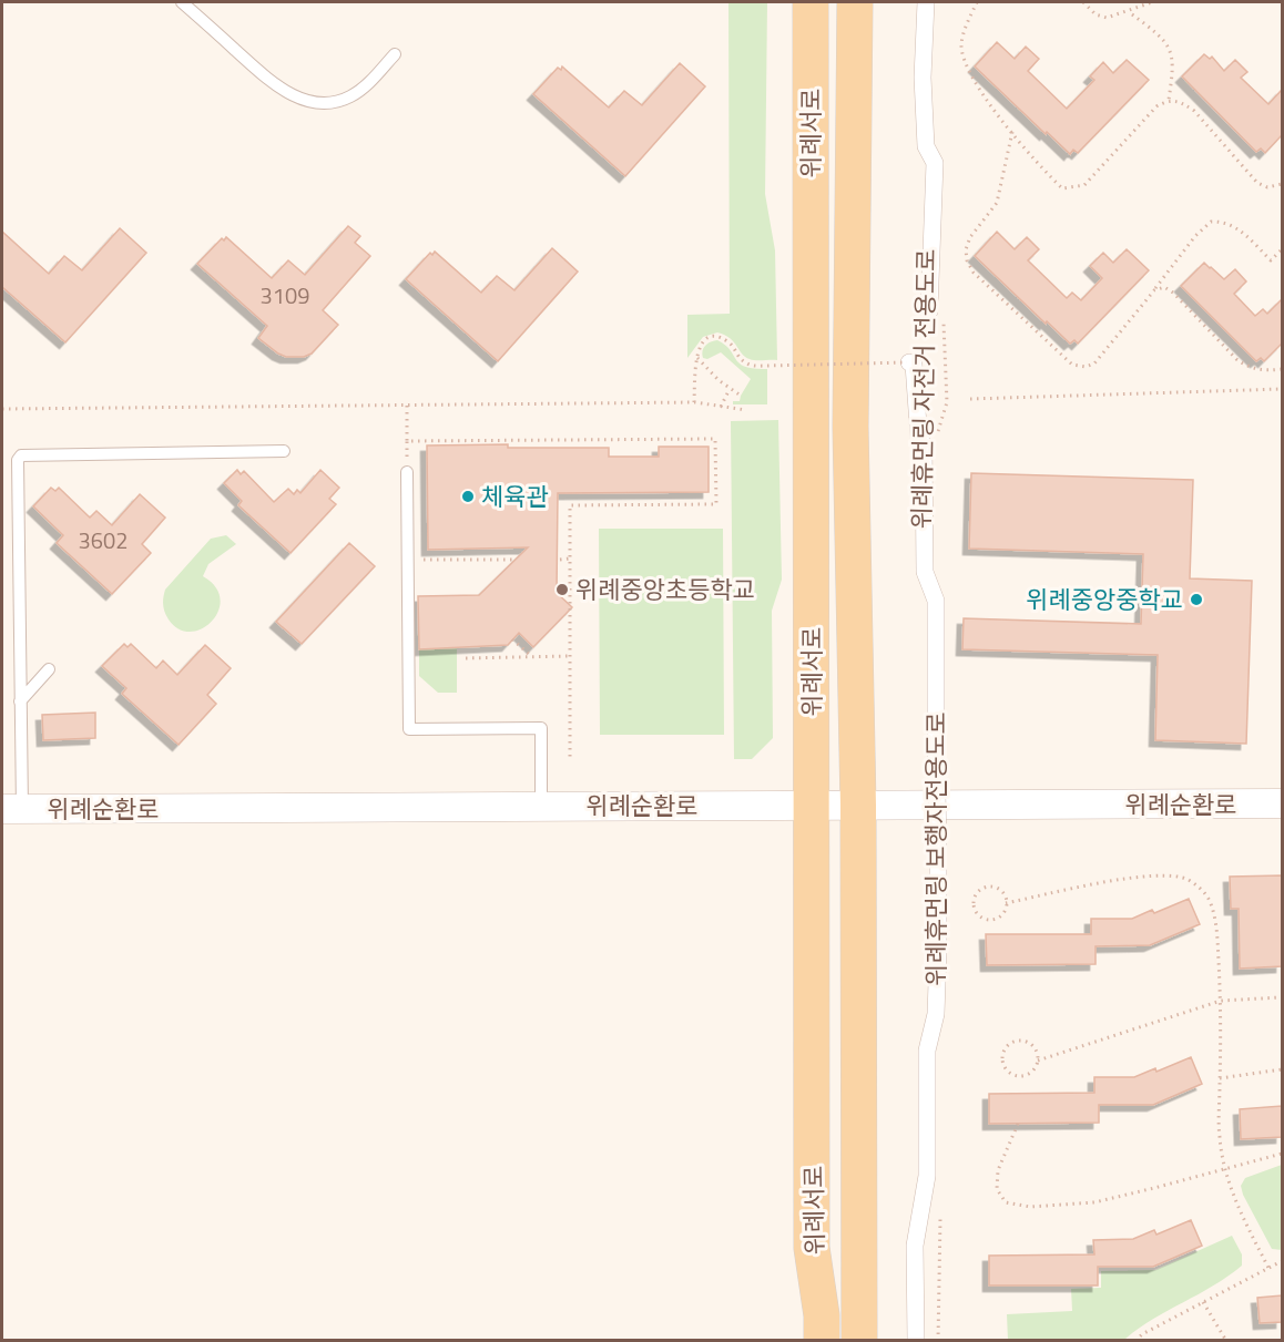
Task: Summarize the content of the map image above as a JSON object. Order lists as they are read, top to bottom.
{
  "streets": {
    "main road": ["위례서로"],
    "street": ["위례순환로", "위례휴먼링 보행자전용도로"],
    "path": ["위례휴먼링 자전거 전용도로"]
  },
  "crossings": [
    ["위례서로", "위례순환로"]
  ],
  "places": ["체육관", "위례중앙초등학교", "위례중앙중학교"],
  "house_numbers": ["3109", "3602"]
}
